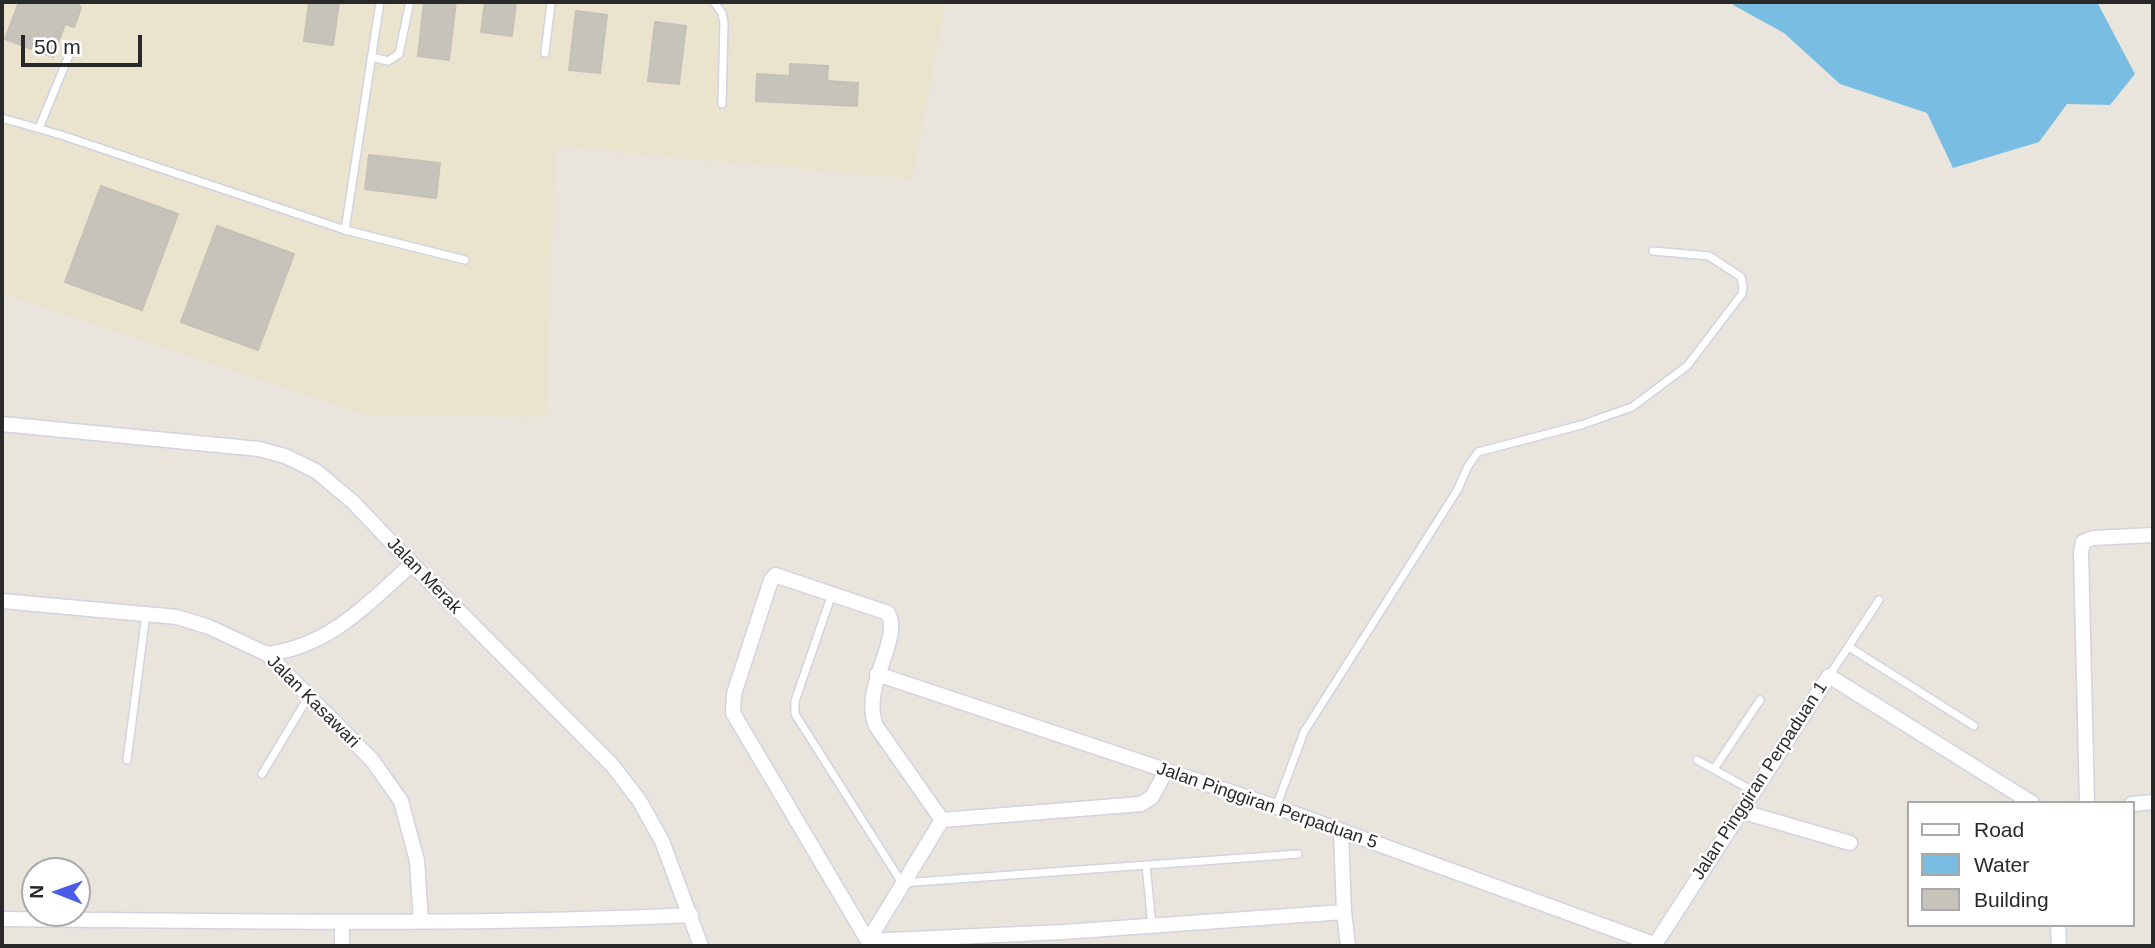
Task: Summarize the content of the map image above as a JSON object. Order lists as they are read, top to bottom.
{
  "streets": {
    "street": [
      "Jalan Merak",
      "Jalan Kasawari",
      "Jalan Pinggiran Perpaduan 1",
      "Jalan Pinggiran Perpaduan 5"
    ]
  },
  "crossings": [
    ["Jalan Pinggiran Perpaduan 1", "Jalan Pinggiran Perpaduan 5"]
  ],
  "legend": ["Road", "Water", "Building"],
  "scale_bar": "50 m",
  "north": "left"
}
